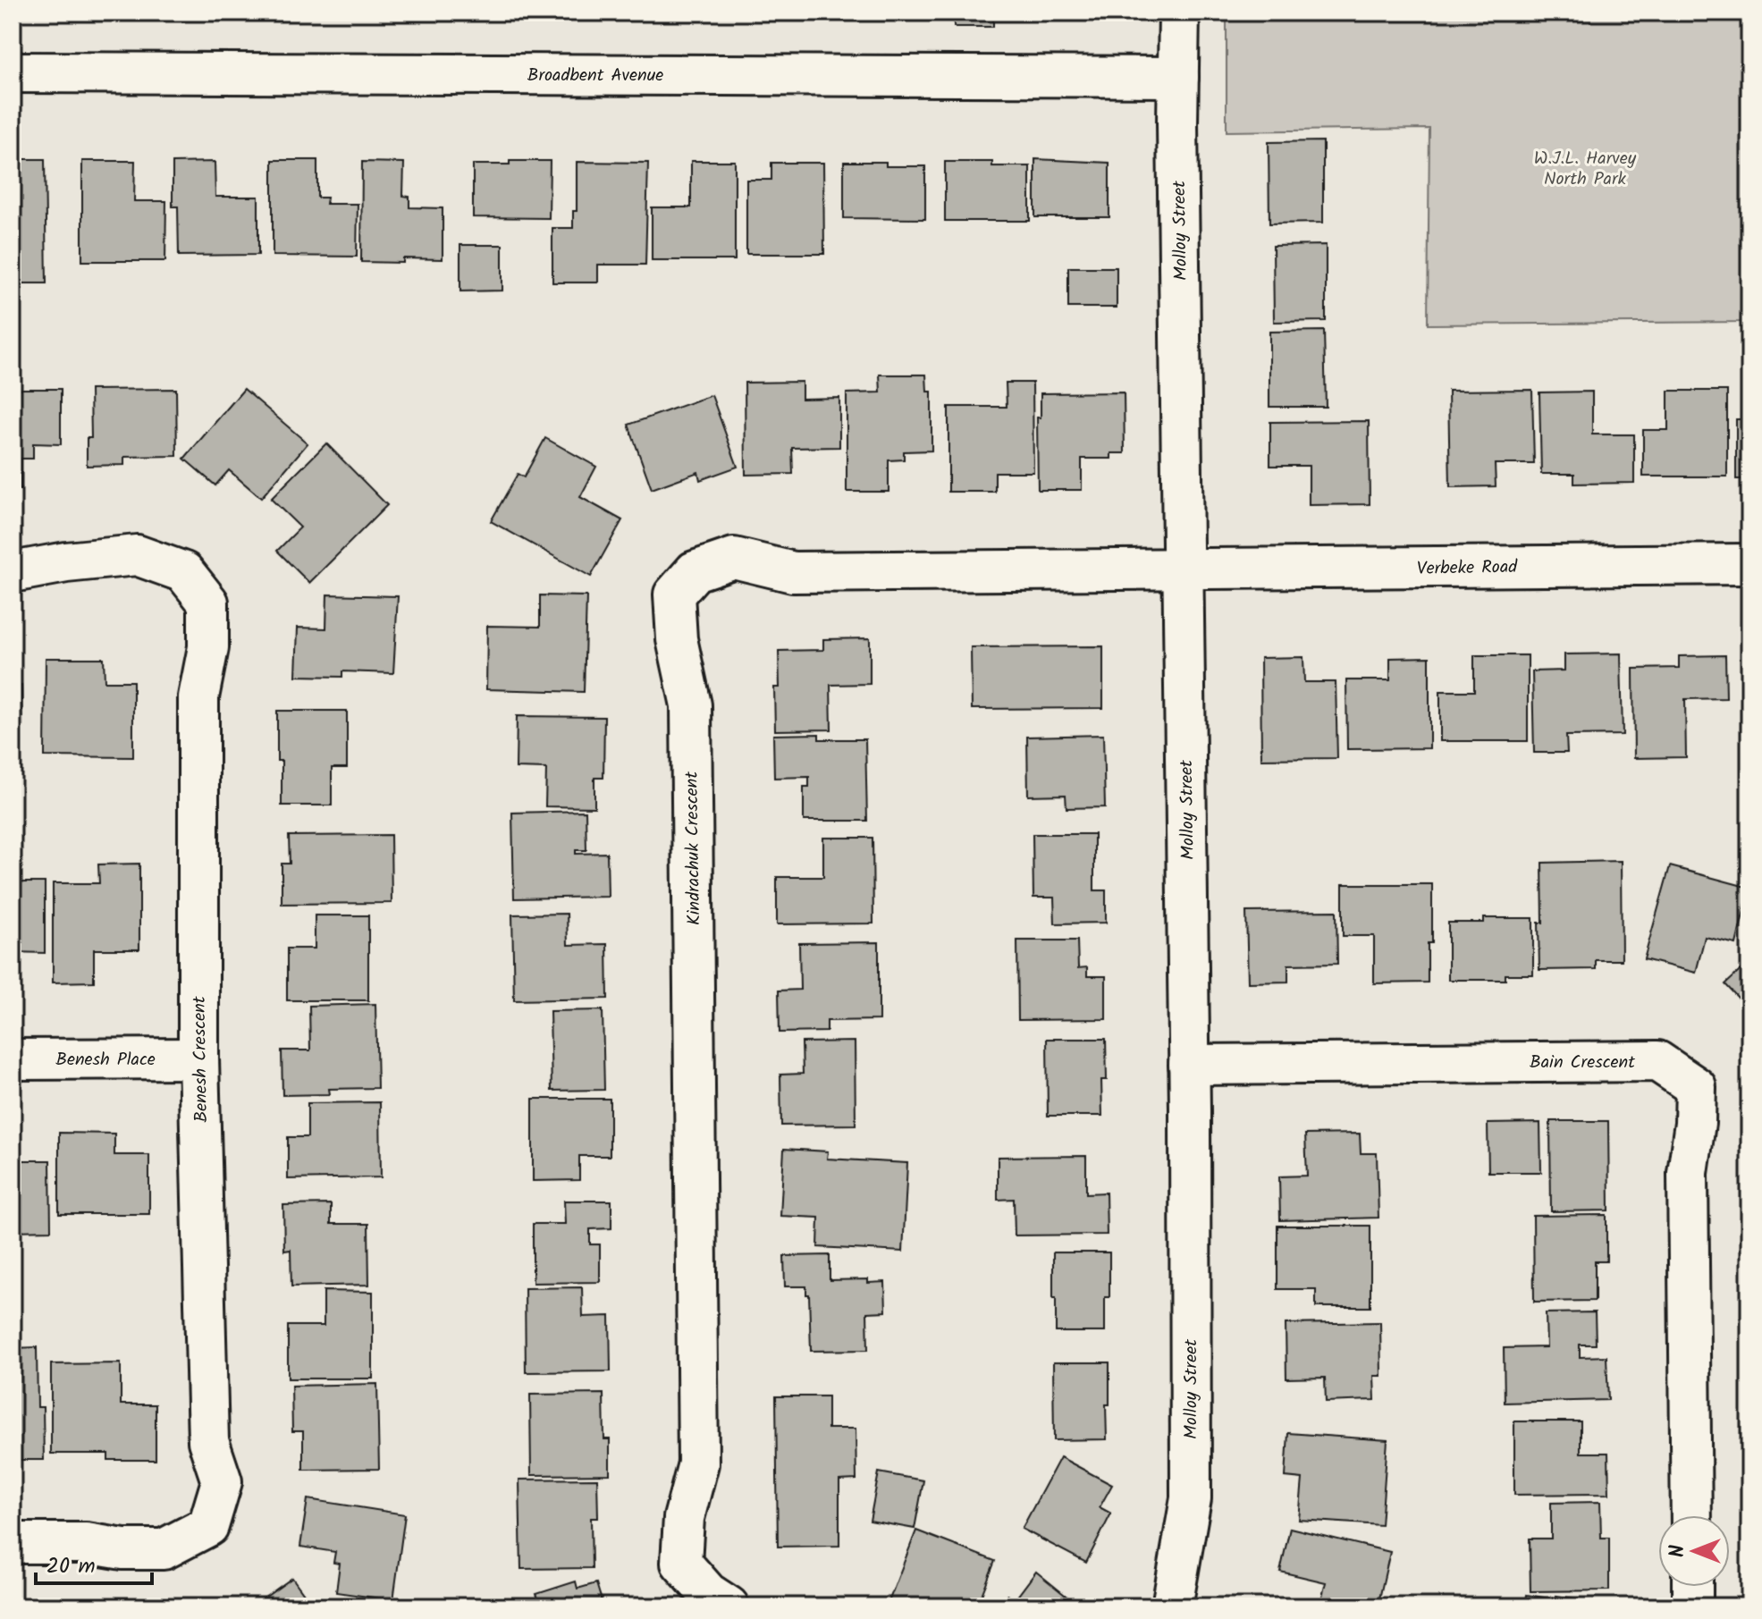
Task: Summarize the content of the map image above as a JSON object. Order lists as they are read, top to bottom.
{
  "streets": {
    "street": [
      "Broadbent Avenue",
      "Molloy Street",
      "Verbeke Road",
      "Kindrachuk Crescent",
      "Benesh Place",
      "Benesh Crescent",
      "Bain Crescent"
    ]
  },
  "crossings": [
    ["Broadbent Avenue", "Molloy Street"],
    ["Molloy Street", "Verbeke Road"],
    ["Molloy Street", "Kindrachuk Crescent"],
    ["Molloy Street", "Bain Crescent"],
    ["Verbeke Road", "Kindrachuk Crescent"],
    ["Benesh Place", "Benesh Crescent"]
  ],
  "parks": ["W.J.L. Harvey North Park"],
  "scale_bar": "20 m",
  "north": "left"
}
